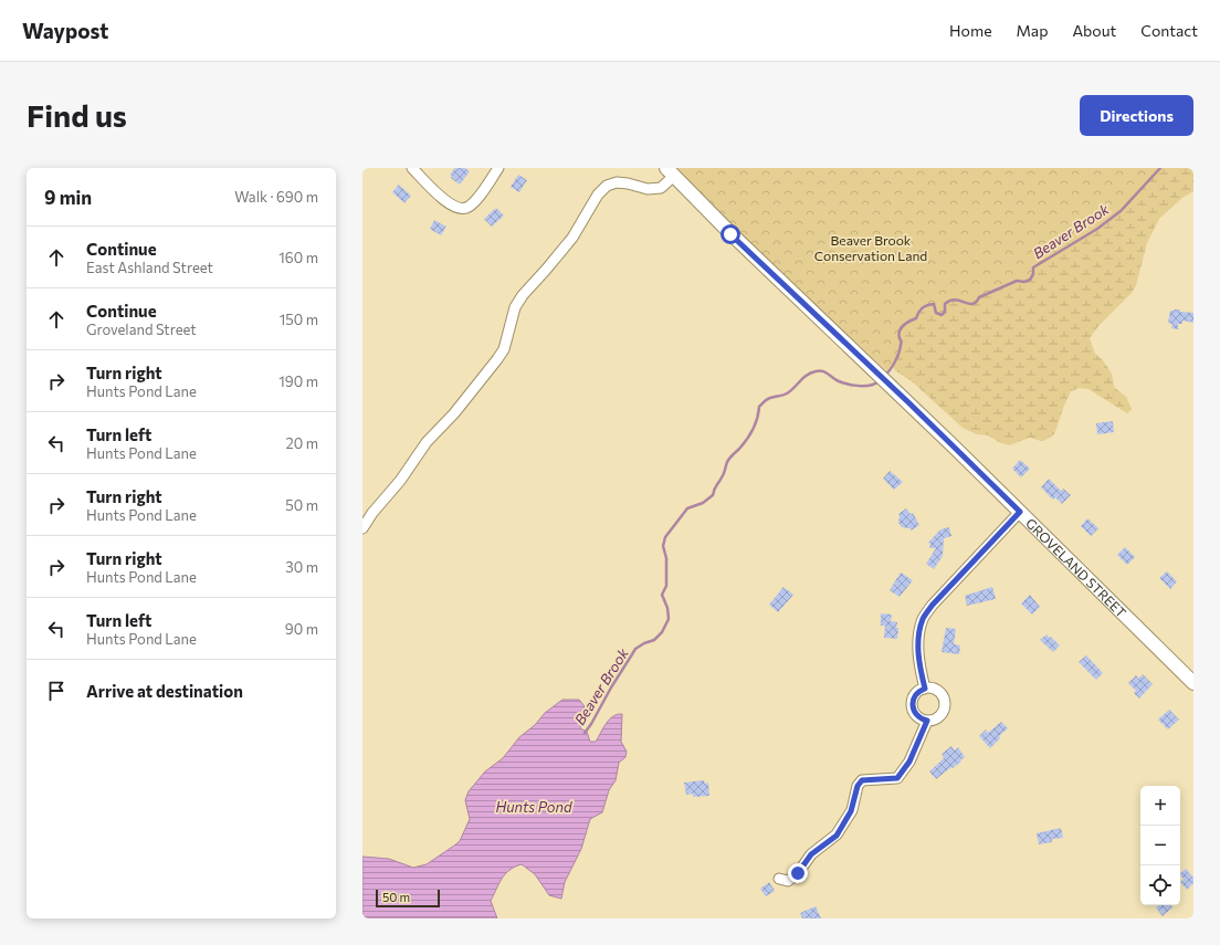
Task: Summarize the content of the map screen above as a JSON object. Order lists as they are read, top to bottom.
{
  "streets": {
    "main road": ["GROVELAND STREET"]
  },
  "water": ["Beaver Brook", "Hunts Pond"],
  "parks": ["Beaver Brook Conservation Land"],
  "scale_bar": "50 m",
  "page": {
    "header": "Waypost",
    "nav": [
      "Home",
      "Map",
      "About",
      "Contact"
    ],
    "buttons": "Directions",
    "title": "Find us",
    "heading": ["9 min", "Walk · 690 m"],
    "list": [
      ["Continue", "East Ashland Street", "160 m"],
      ["Continue", "Groveland Street", "150 m"],
      ["Turn right", "Hunts Pond Lane", "190 m"],
      ["Turn left", "Hunts Pond Lane", "20 m"],
      ["Turn right", "Hunts Pond Lane", "50 m"],
      ["Turn right", "Hunts Pond Lane", "30 m"],
      ["Turn left", "Hunts Pond Lane", "90 m"],
      "Arrive at destination"
    ],
    "map_buttons": ["+", "−"],
    "scale": "50 m"
  }
}
